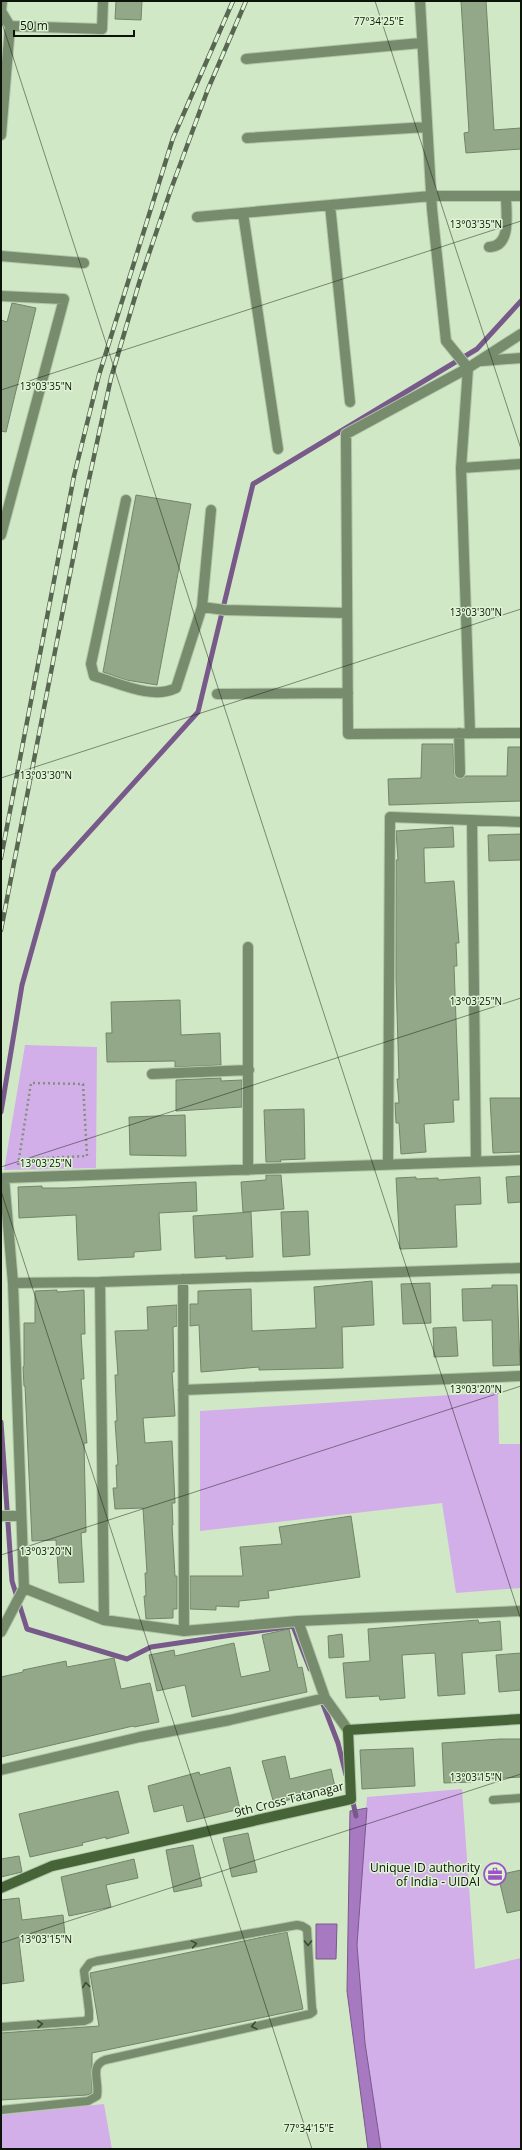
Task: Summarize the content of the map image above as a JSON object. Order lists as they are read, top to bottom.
{
  "streets": {
    "street": ["9th Cross Tatanagar"]
  },
  "places": {
    "office": ["Unique ID authority of India - UIDAI"]
  },
  "scale_bar": "50 m",
  "coordinates": [
    "77°34'25\"E",
    "13°03'35\"N",
    "13°03'30\"N",
    "13°03'25\"N",
    "13°03'20\"N",
    "13°03'15\"N",
    "77°34'15\"E"
  ]
}
